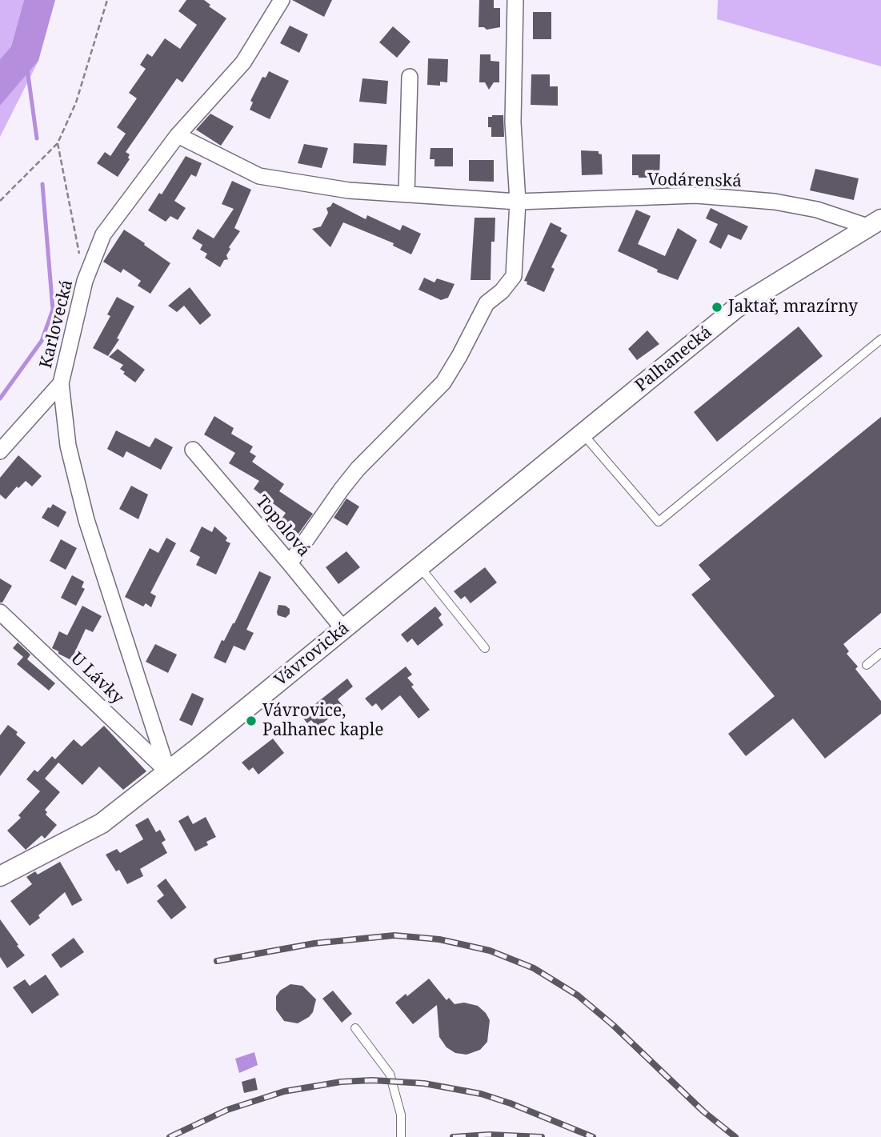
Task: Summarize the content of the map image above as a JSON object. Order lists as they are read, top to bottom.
{
  "streets": {
    "street": [
      "Vodárenská",
      "Karlovecká",
      "Palhanecká",
      "Topolová",
      "Vávrovická",
      "U Lávky"
    ]
  },
  "crossings": [
    ["Vodárenská", "Karlovecká"],
    ["Vodárenská", "Palhanecká"],
    ["Karlovecká", "Vávrovická"],
    ["Karlovecká", "U Lávky"],
    ["Palhanecká", "Vávrovická"],
    ["Topolová", "Vávrovická"],
    ["Vávrovická", "U Lávky"]
  ],
  "places": ["Jaktař, mrazírny", "Vávrovice, Palhanec kaple"]
}
